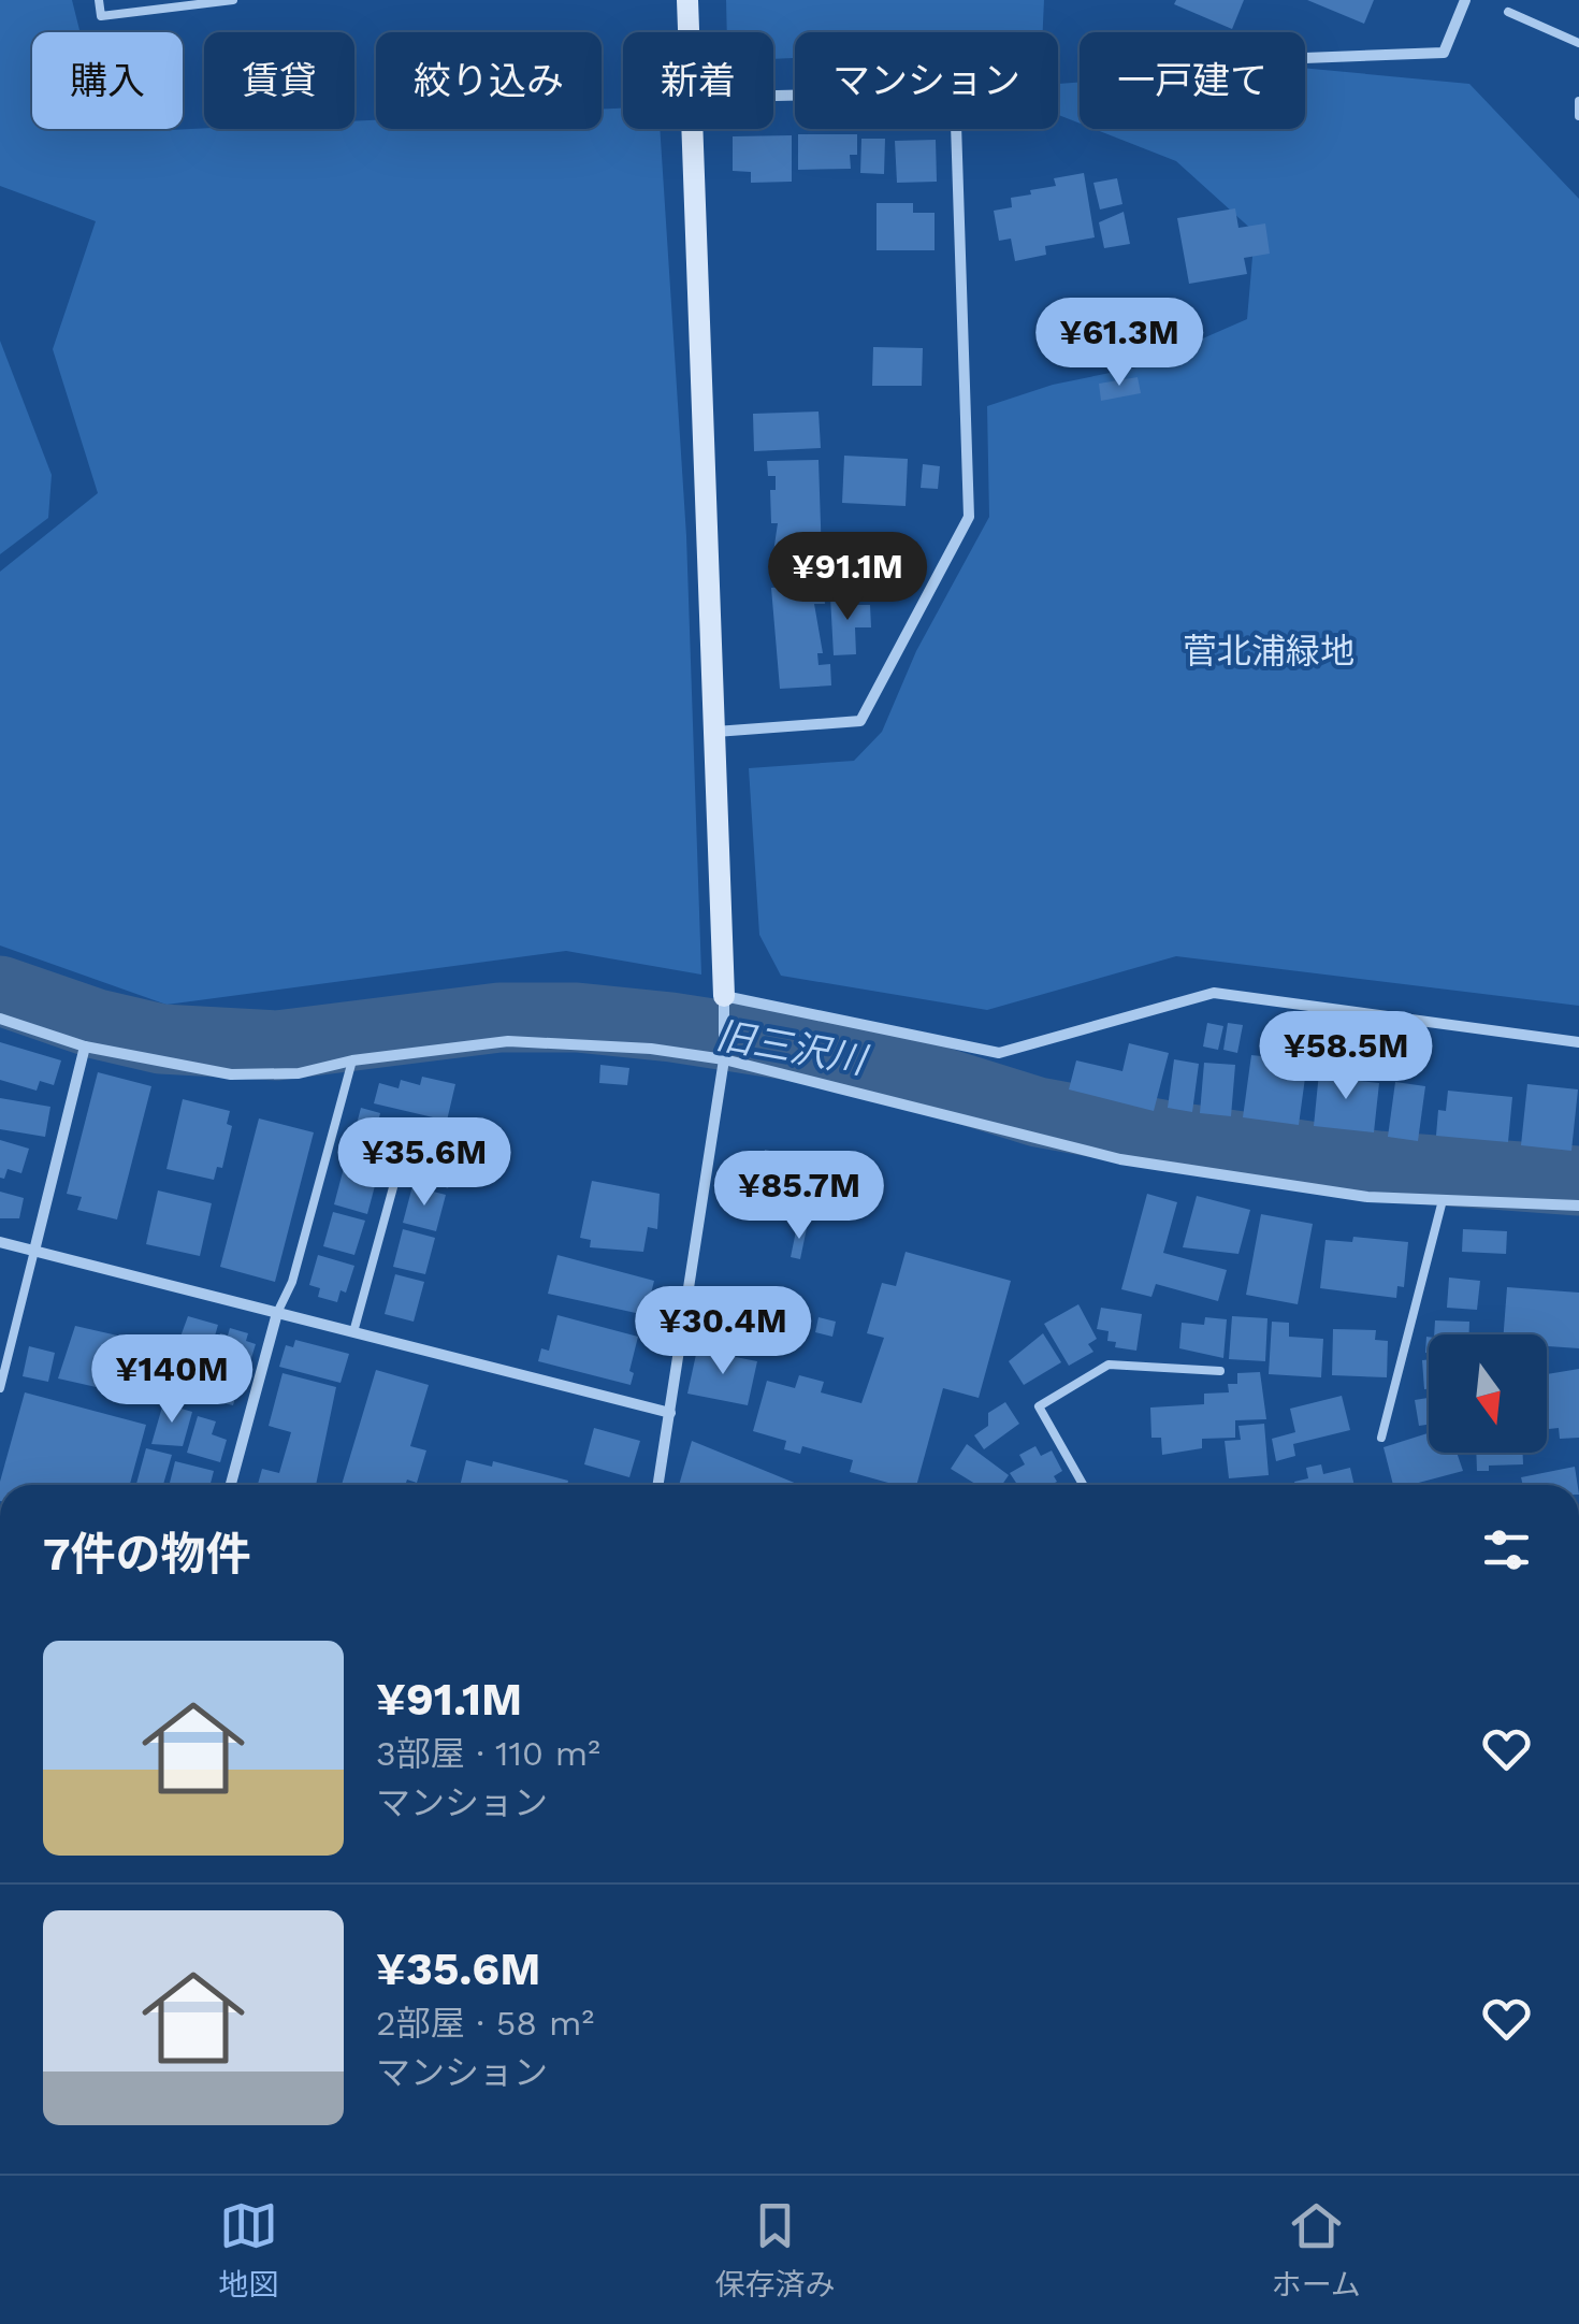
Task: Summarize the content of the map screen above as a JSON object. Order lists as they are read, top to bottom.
{
  "water": ["旧三沢川"],
  "parks": ["菅北浦緑地"],
  "north": "bottom",
  "page": {
    "chip": [
      "購入",
      "賃貸",
      "絞り込み",
      "新着",
      "マンション",
      "一戸建て"
    ],
    "price": [
      "¥61.3M",
      "¥91.1M",
      "¥58.5M",
      "¥35.6M",
      "¥85.7M",
      "¥30.4M",
      "¥140M"
    ],
    "heading": "7件の物件",
    "list": [
      {
        "name": "¥91.1M",
        "note": "3部屋 · 110 m² · マンション"
      },
      {
        "name": "¥35.6M",
        "note": "2部屋 · 58 m² · マンション"
      }
    ],
    "tabs": ["地図", "保存済み", "ホーム"]
  }
}
